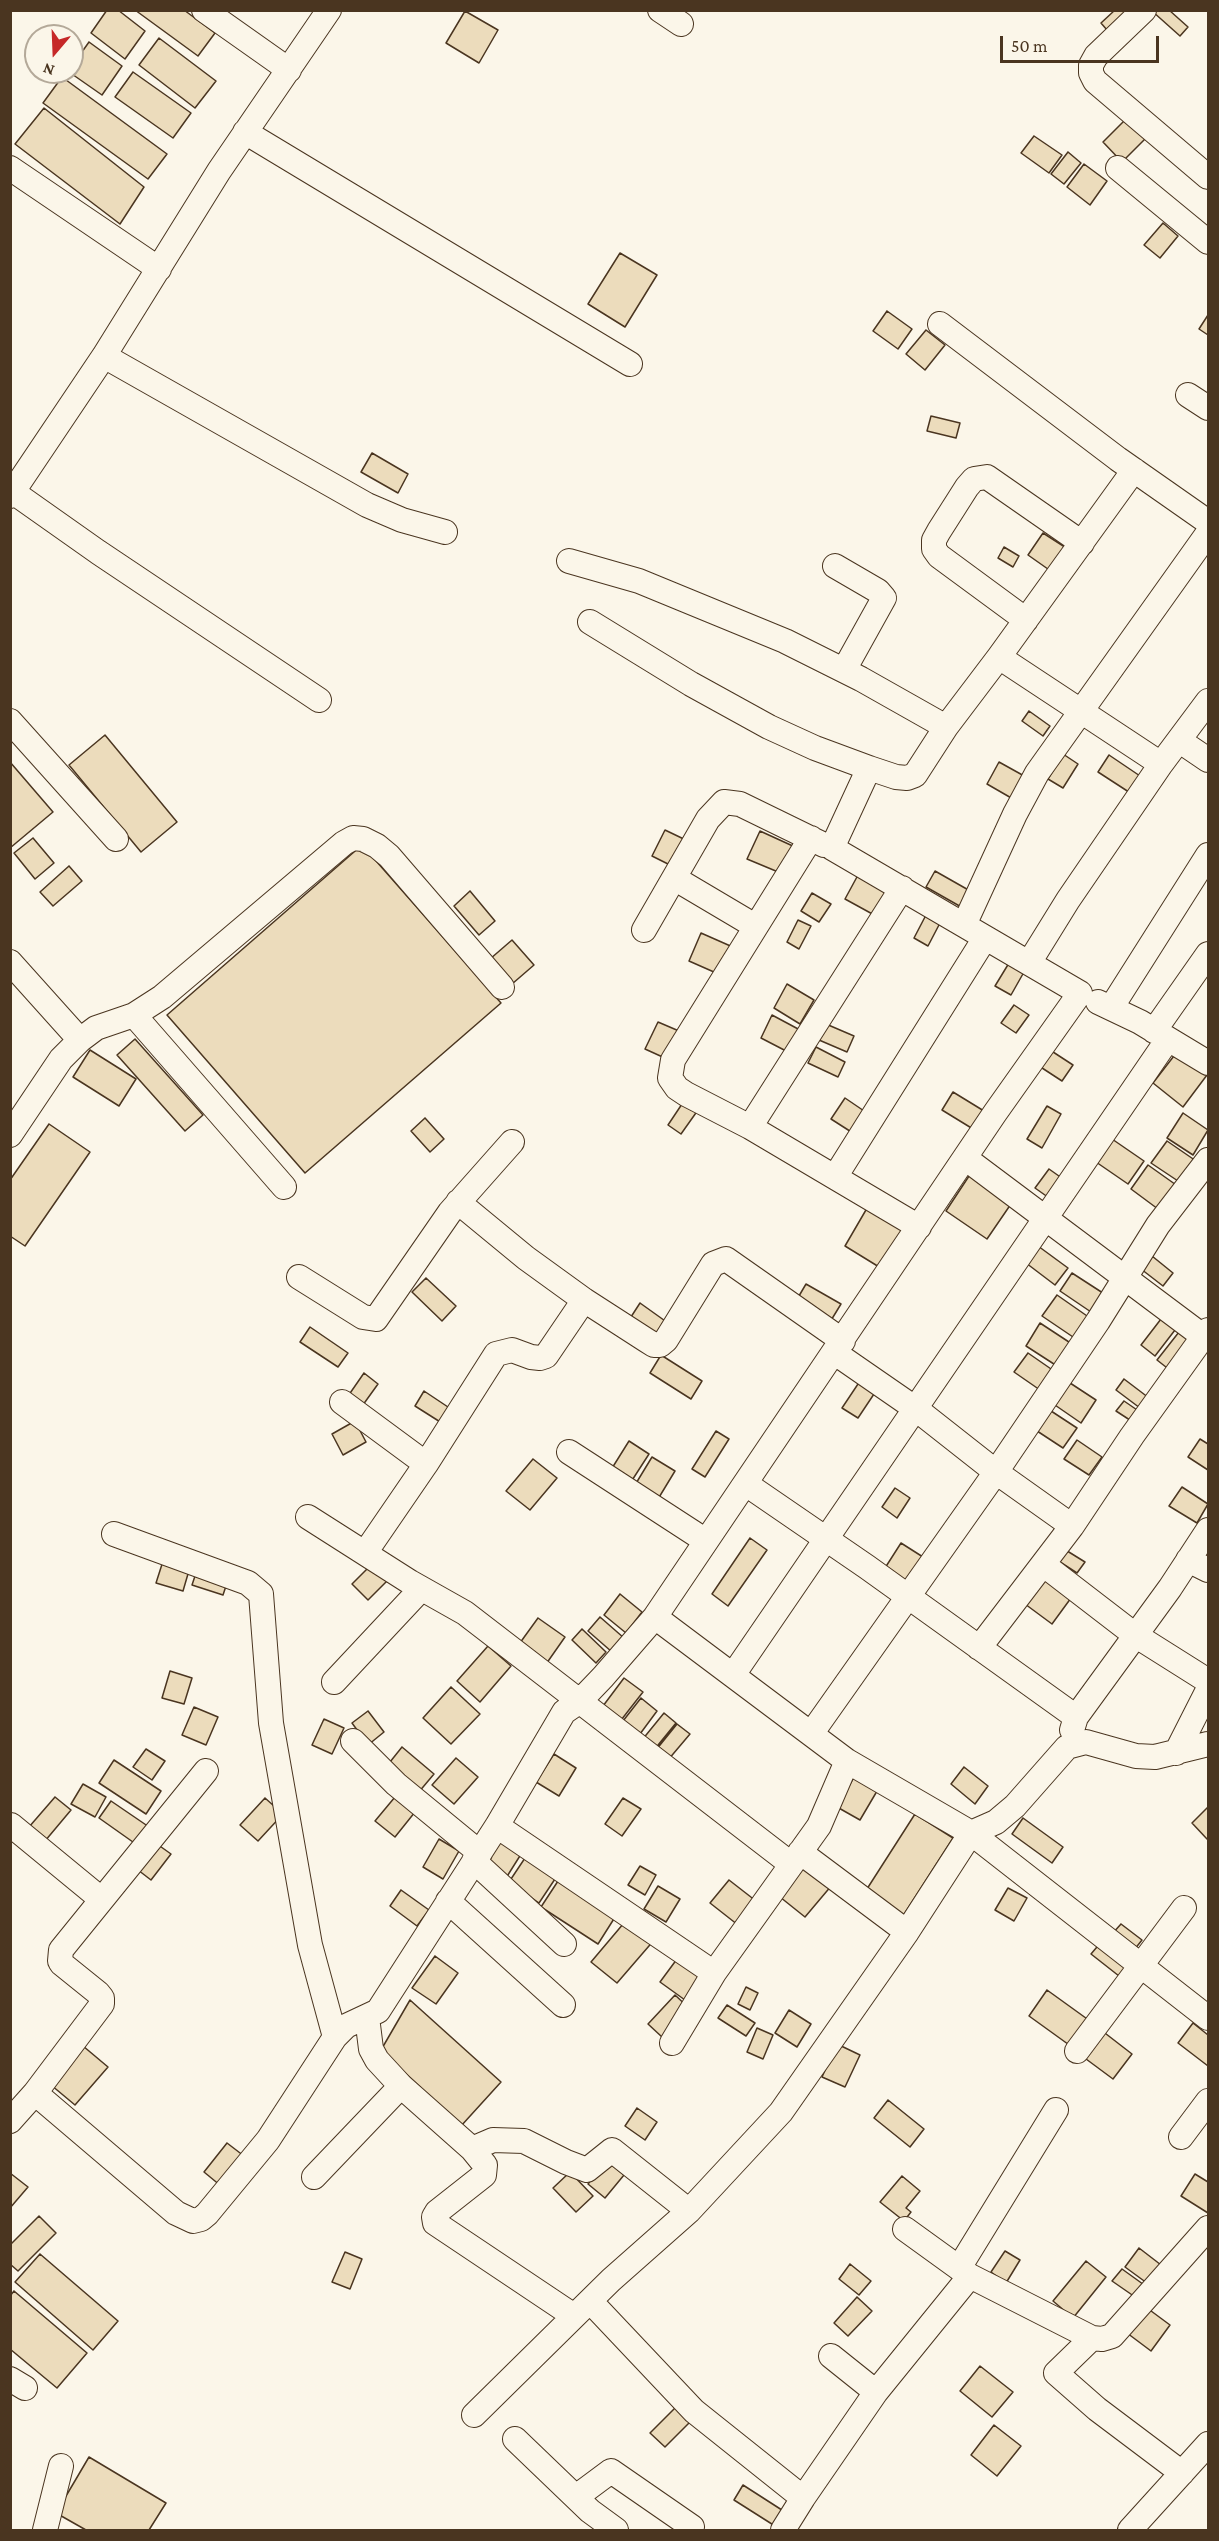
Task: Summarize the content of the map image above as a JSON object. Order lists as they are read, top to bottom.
{
  "scale_bar": "50 m",
  "north": "bottom"
}
